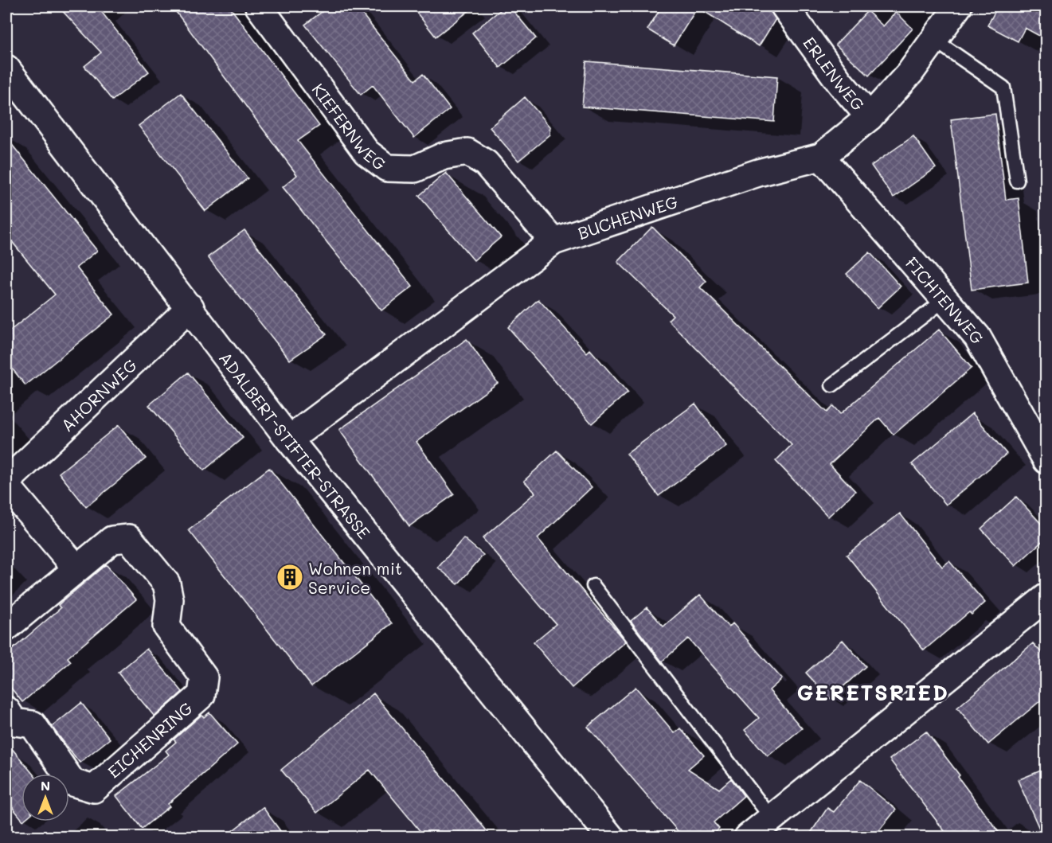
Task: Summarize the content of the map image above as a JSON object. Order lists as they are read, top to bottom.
{
  "streets": {
    "street": [
      "ERLENWEG",
      "KIEFERNWEG",
      "BUCHENWEG",
      "FICHTENWEG",
      "AHORNWEG",
      "ADALBERT-STIFTER-STRASSE",
      "EICHENRING"
    ]
  },
  "crossings": [
    ["ERLENWEG", "BUCHENWEG"],
    ["KIEFERNWEG", "BUCHENWEG"],
    ["BUCHENWEG", "FICHTENWEG"],
    ["BUCHENWEG", "ADALBERT-STIFTER-STRASSE"],
    ["AHORNWEG", "ADALBERT-STIFTER-STRASSE"]
  ],
  "districts": ["GERETSRIED"],
  "places": {
    "building": ["Wohnen mit Service"]
  },
  "north": "top"
}
